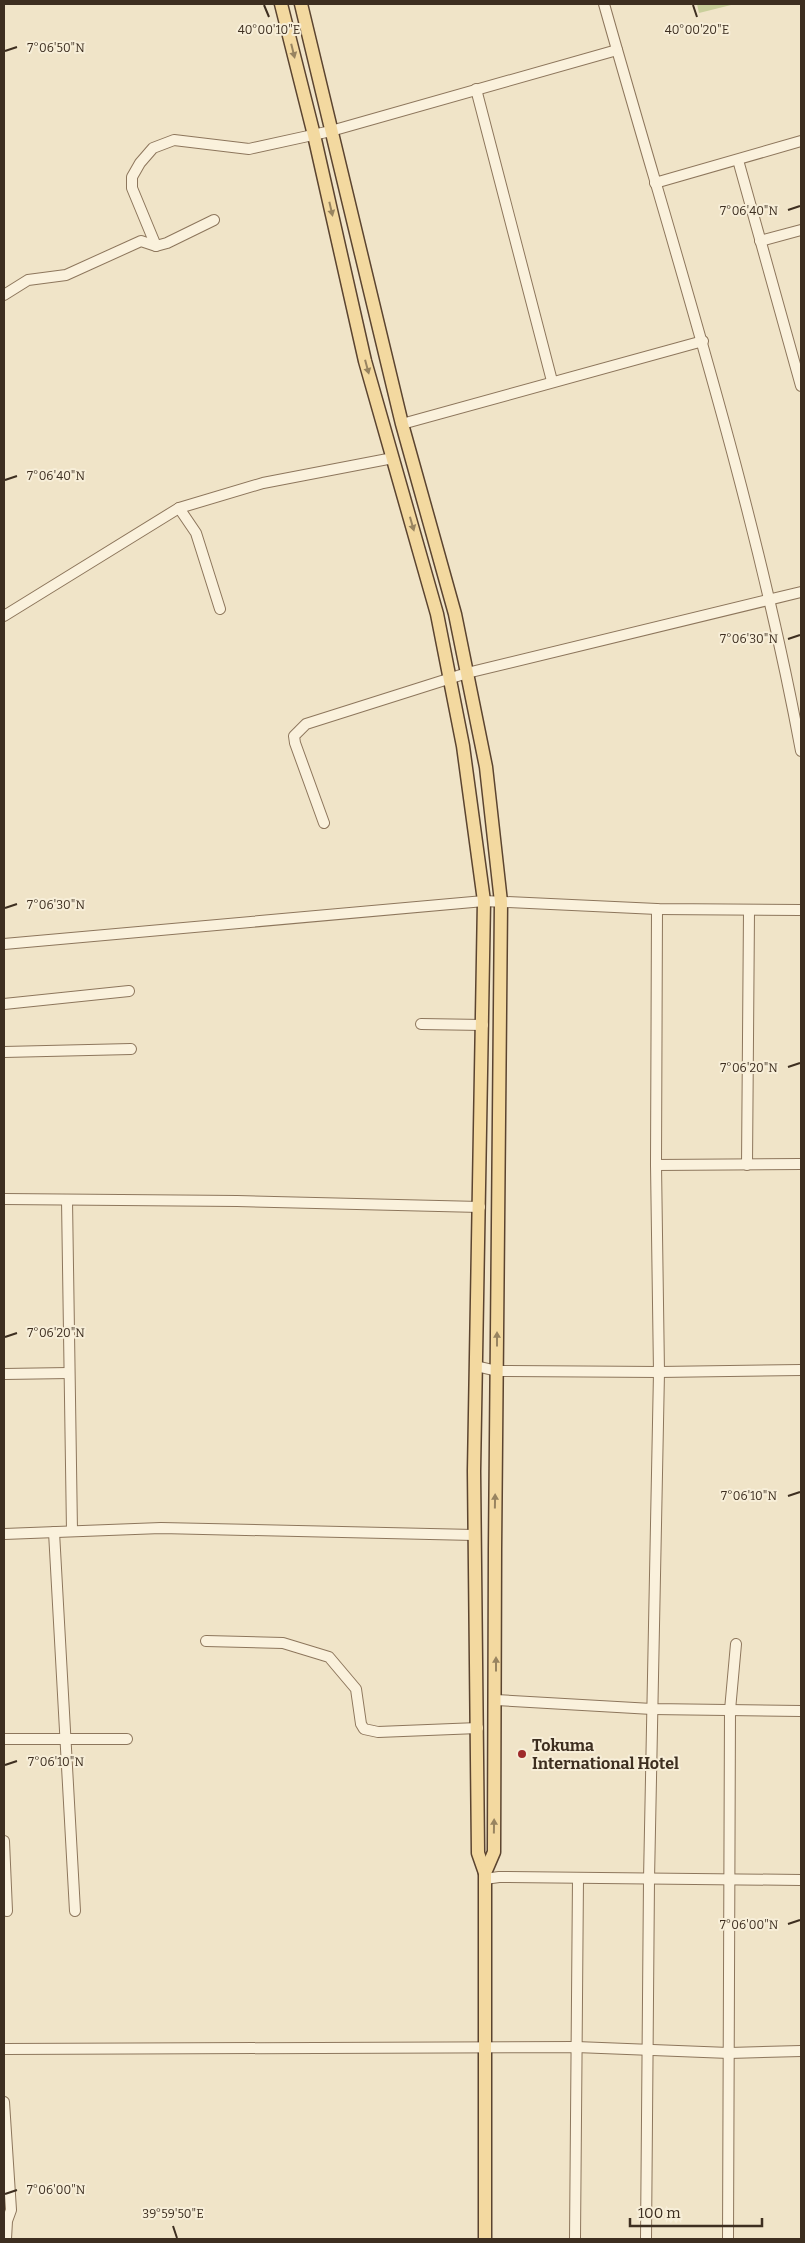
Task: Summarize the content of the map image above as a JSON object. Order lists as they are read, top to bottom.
{
  "places": ["Tokuma International Hotel"],
  "scale_bar": "100 m",
  "coordinates": [
    "40°00'10\"E",
    "40°00'20\"E",
    "7°06'50\"N",
    "7°06'40\"N",
    "7°06'30\"N",
    "7°06'20\"N",
    "7°06'10\"N",
    "7°06'00\"N",
    "39°59'50\"E"
  ]
}
